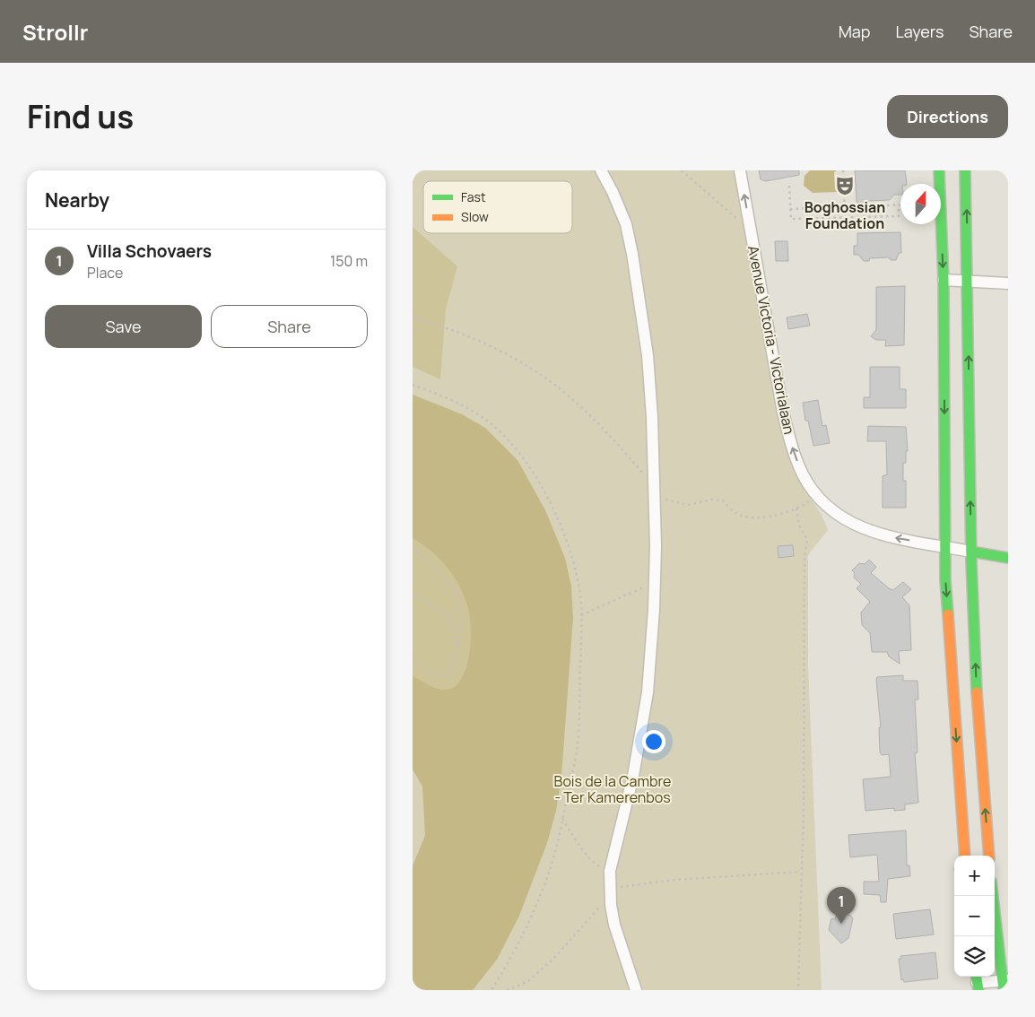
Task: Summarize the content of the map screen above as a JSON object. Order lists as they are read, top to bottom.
{
  "streets": {
    "street": ["Avenue Victoria - Victorialaan"]
  },
  "one_way": ["Avenue Victoria - Victorialaan"],
  "parks": ["Bois de la Cambre - Ter Kamerenbos"],
  "places": {
    "theatre": ["Boghossian Foundation"]
  },
  "legend": ["Fast", "Slow"],
  "north": "top",
  "page": {
    "header": "Strollr",
    "nav": ["Map", "Layers", "Share"],
    "title": "Find us",
    "buttons": [
      "Directions",
      ["Save", "Share"]
    ],
    "heading": "Nearby",
    "list": [
      {
        "mark": "1",
        "name": "Villa Schovaers",
        "note": "Place",
        "value": "150 m"
      }
    ],
    "map_buttons": ["+", "−"],
    "pins": "1"
  }
}
